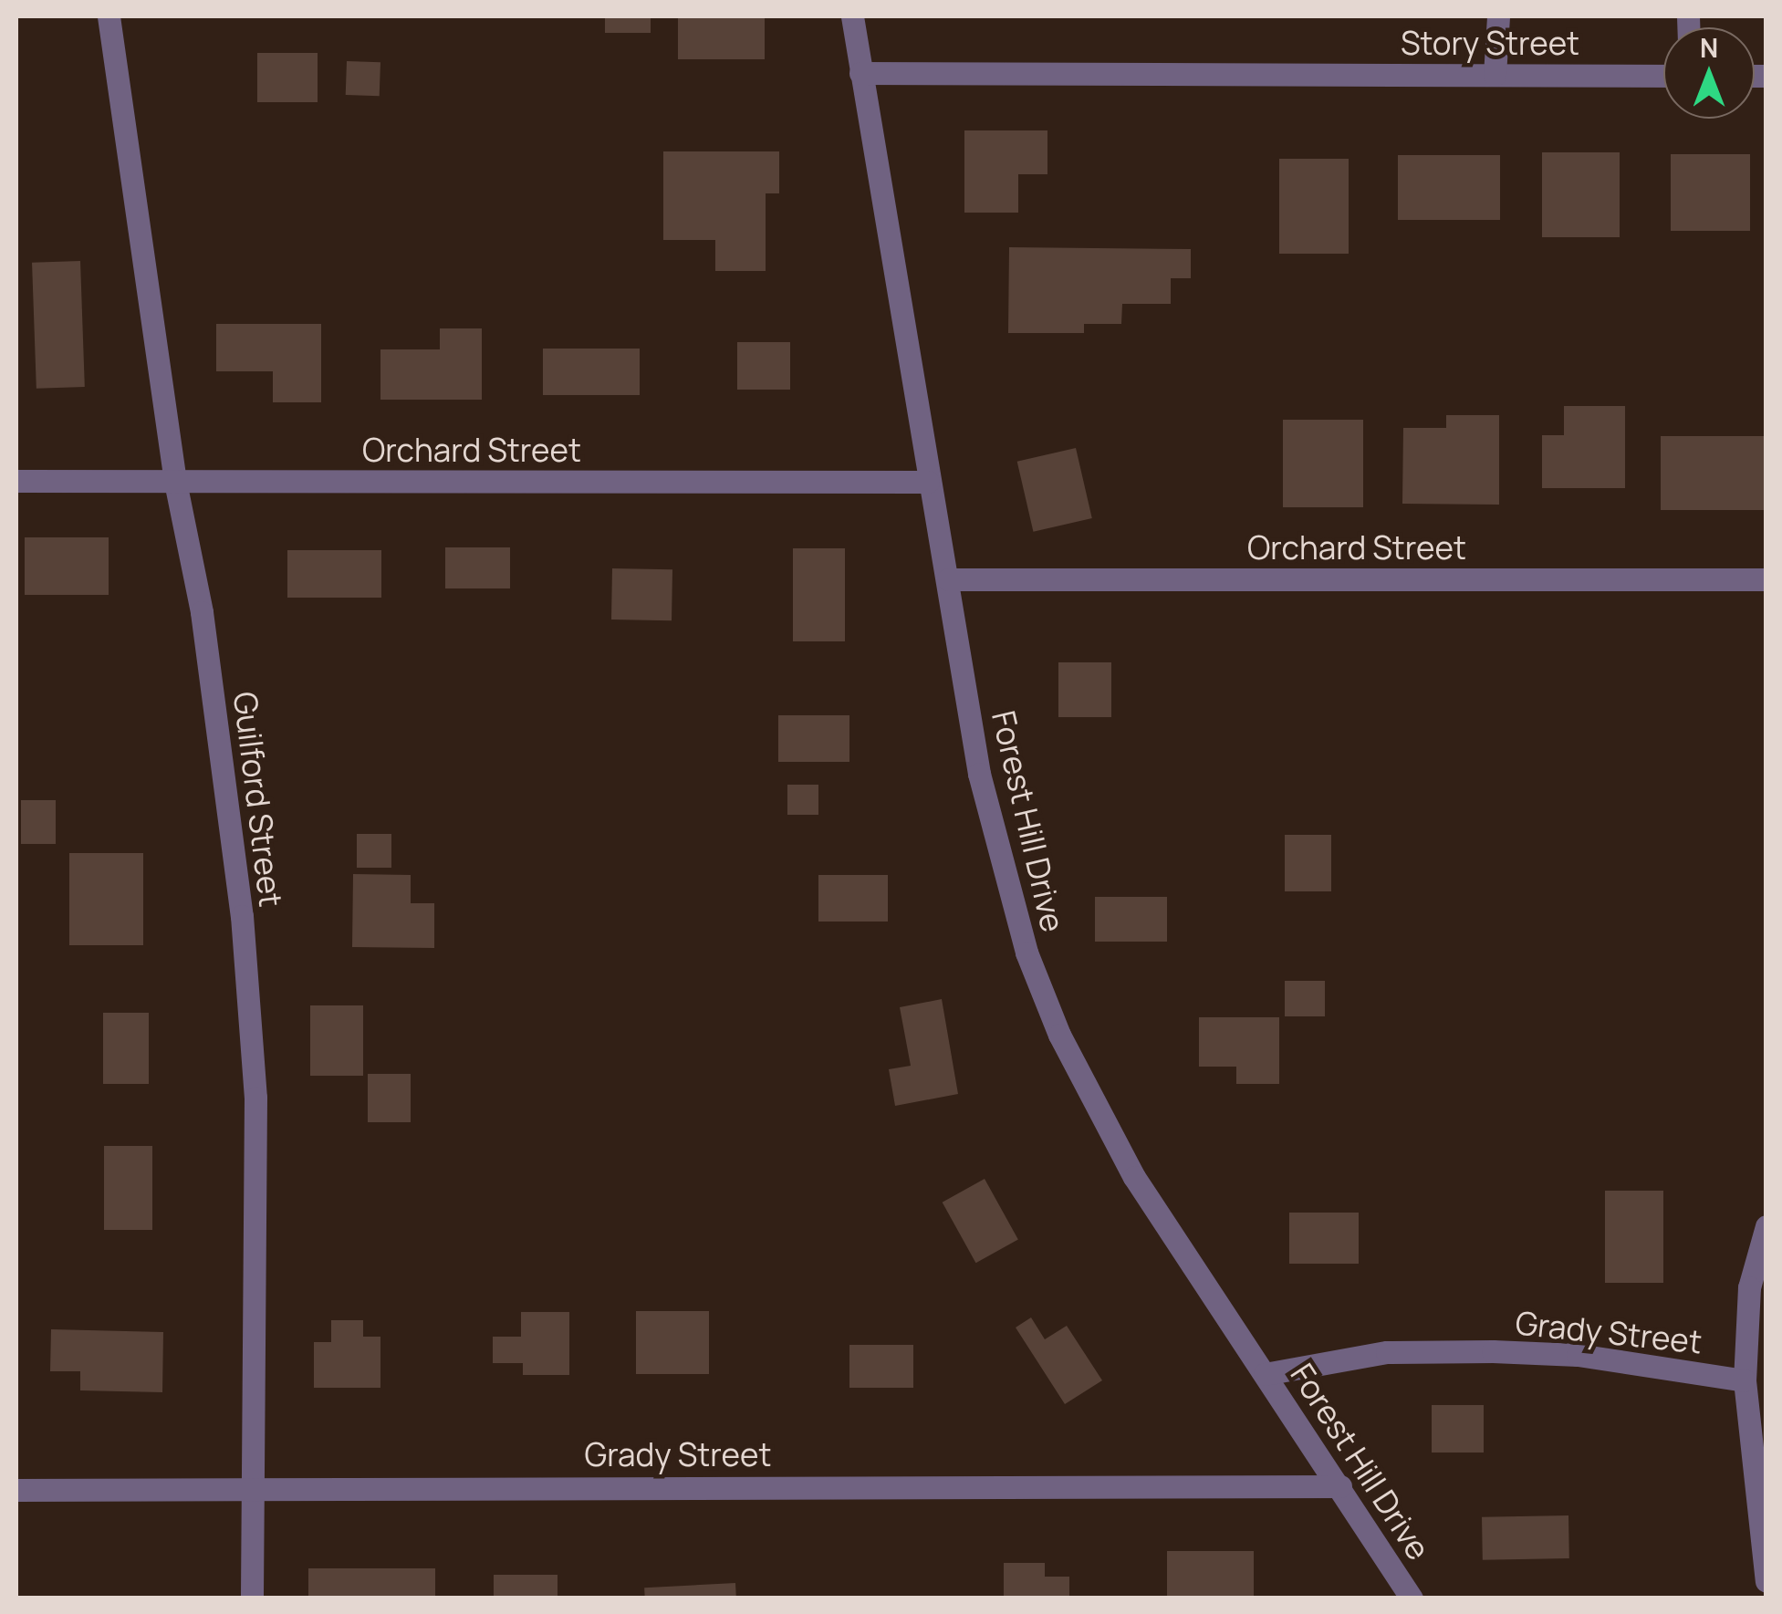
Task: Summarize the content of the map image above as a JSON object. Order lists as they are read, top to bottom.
{
  "streets": {
    "street": [
      "Story Street",
      "Orchard Street",
      "Guilford Street",
      "Forest Hill Drive",
      "Grady Street"
    ]
  },
  "crossings": [
    ["Story Street", "Forest Hill Drive"],
    ["Orchard Street", "Guilford Street"],
    ["Orchard Street", "Forest Hill Drive"],
    ["Guilford Street", "Grady Street"],
    ["Forest Hill Drive", "Grady Street"]
  ],
  "north": "top"
}
